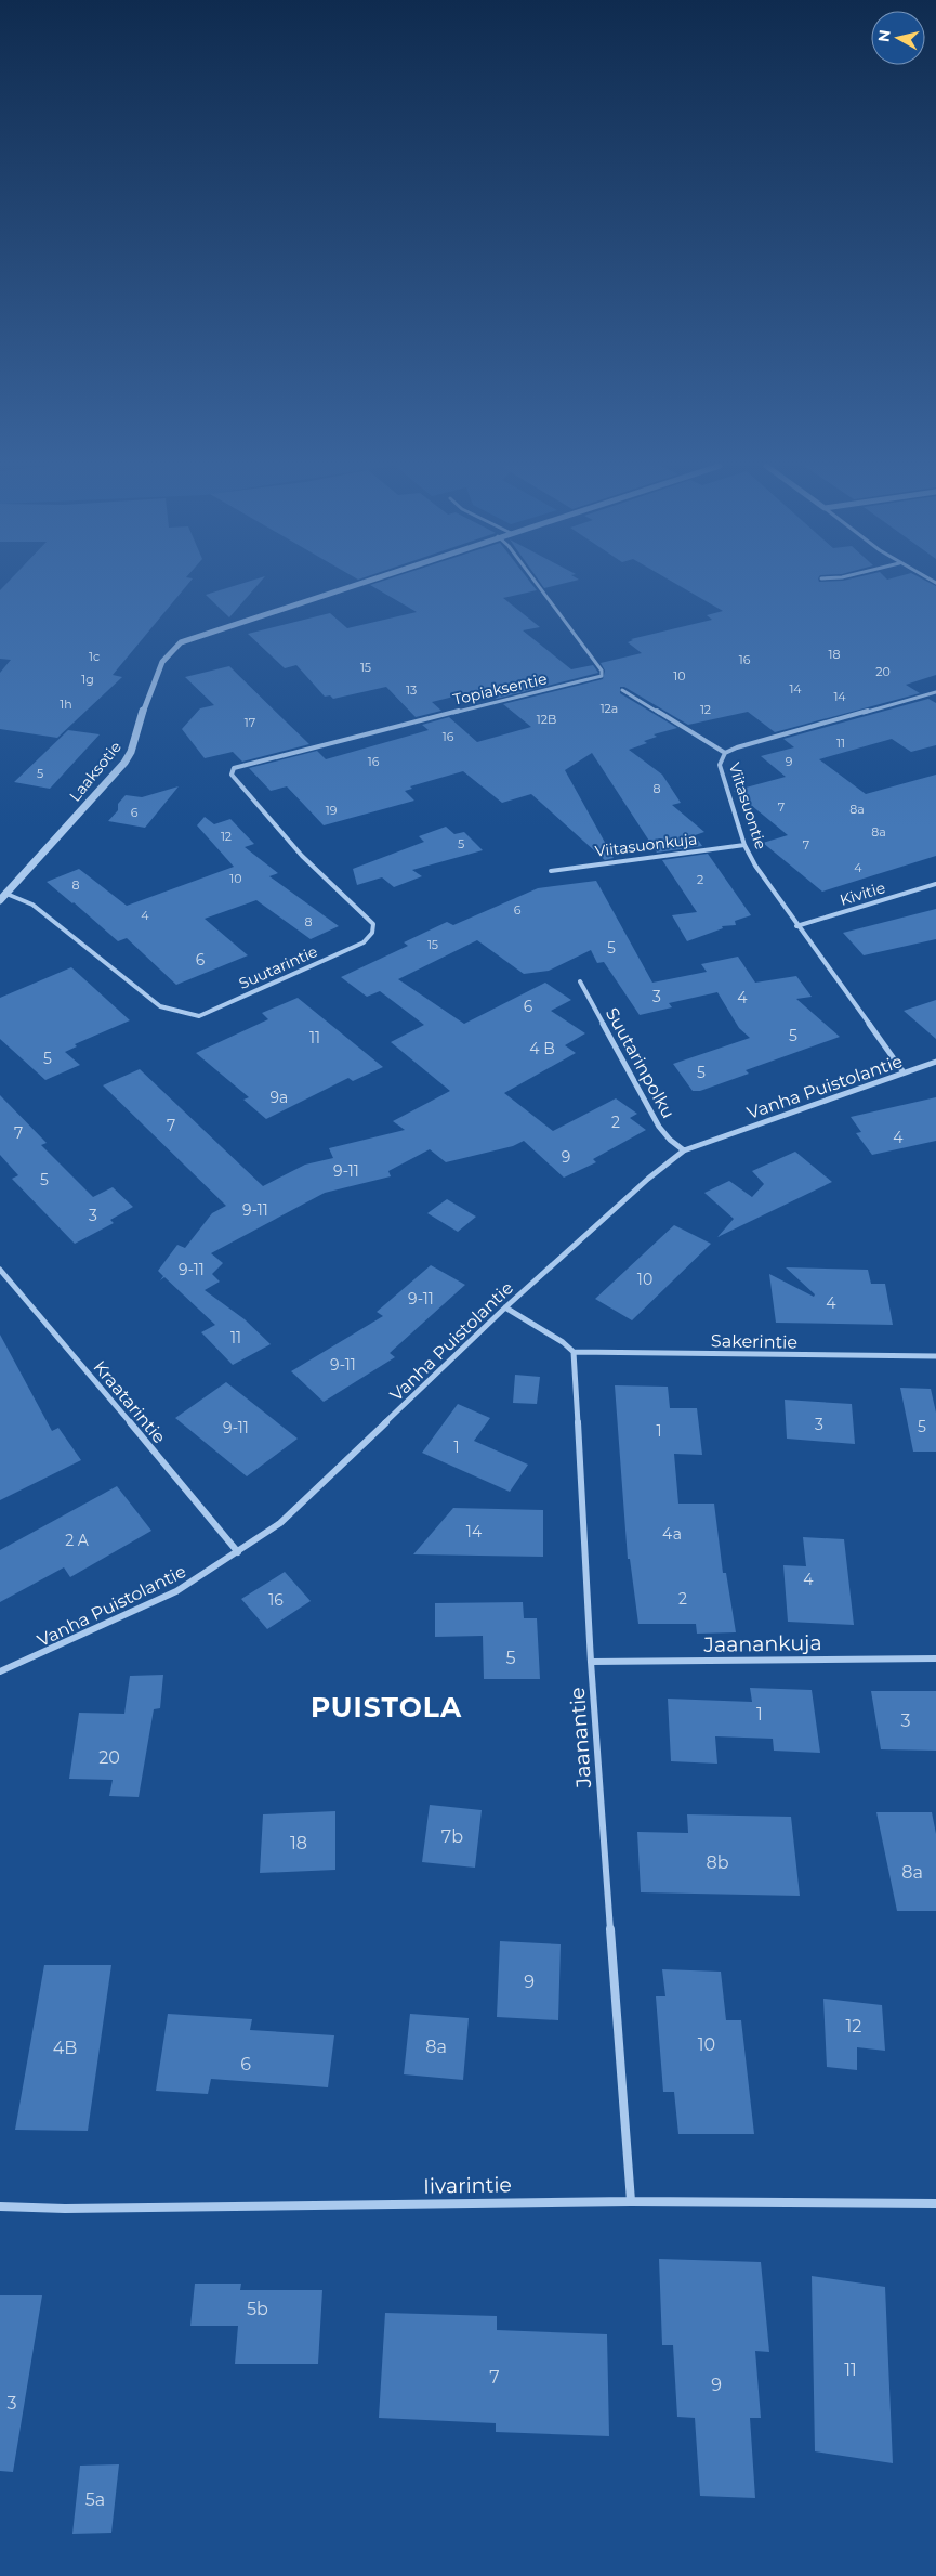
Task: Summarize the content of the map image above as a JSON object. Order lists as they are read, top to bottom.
{
  "streets": {
    "street": [
      "Topiaksentie",
      "Laaksotie",
      "Viitasuontie",
      "Viitasuonkuja",
      "Kivitie",
      "Suutarintie",
      "Suutarinpolku",
      "Vanha Puistolantie",
      "Sakerintie",
      "Kraatarintie",
      "Jaanankuja",
      "Jaanantie",
      "Iivarintie"
    ]
  },
  "crossings": [
    ["Topiaksentie", "Suutarintie"],
    ["Laaksotie", "Suutarintie"],
    ["Viitasuontie", "Viitasuonkuja"],
    ["Viitasuontie", "Kivitie"],
    ["Viitasuontie", "Vanha Puistolantie"],
    ["Suutarinpolku", "Vanha Puistolantie"],
    ["Vanha Puistolantie", "Kraatarintie"],
    ["Sakerintie", "Jaanantie"],
    ["Jaanankuja", "Jaanantie"],
    ["Jaanantie", "Iivarintie"]
  ],
  "districts": ["PUISTOLA"],
  "house_numbers": [
    "18",
    "1c",
    "16",
    "15",
    "20",
    "10",
    "1g",
    "14",
    "13",
    "14",
    "1h",
    "12a",
    "12",
    "12B",
    "17",
    "16",
    "11",
    "16",
    "9",
    "5",
    "8",
    "7",
    "8a",
    "19",
    "6",
    "8a",
    "12",
    "5",
    "7",
    "4",
    "10",
    "2",
    "8",
    "6",
    "4",
    "8",
    "15",
    "5",
    "6",
    "3",
    "4",
    "6",
    "5",
    "11",
    "4 B",
    "5",
    "5",
    "9a",
    "2",
    "7",
    "7",
    "4",
    "9",
    "9-11",
    "5",
    "9-11",
    "3",
    "9-11",
    "10",
    "9-11",
    "4",
    "11",
    "9-11",
    "3",
    "5",
    "9-11",
    "1",
    "1",
    "14",
    "4a",
    "2 A",
    "4",
    "2",
    "16",
    "5",
    "1",
    "3",
    "20",
    "7b",
    "18",
    "8b",
    "8a",
    "9",
    "12",
    "10",
    "8a",
    "4B",
    "6",
    "5b",
    "11",
    "7",
    "9",
    "3",
    "5a"
  ],
  "north": "left"
}
